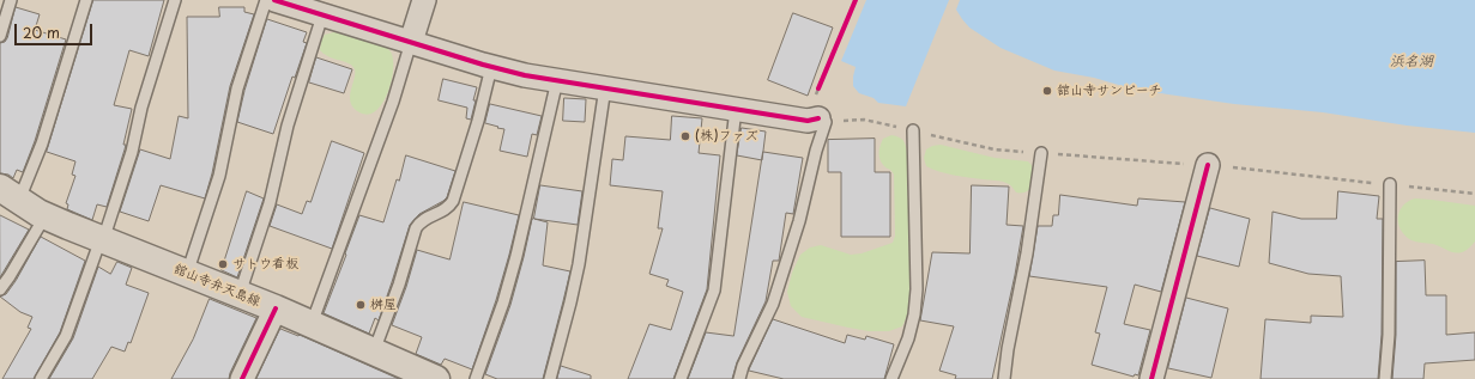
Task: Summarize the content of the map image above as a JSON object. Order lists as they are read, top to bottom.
{
  "streets": {
    "main road": ["舘山寺弁天島線"]
  },
  "water": ["浜名湖"],
  "places": [
    "舘山寺サンビーチ",
    "(株)ファズ",
    "サトウ看板",
    "桝屋"
  ],
  "scale_bar": "20 m"
}
